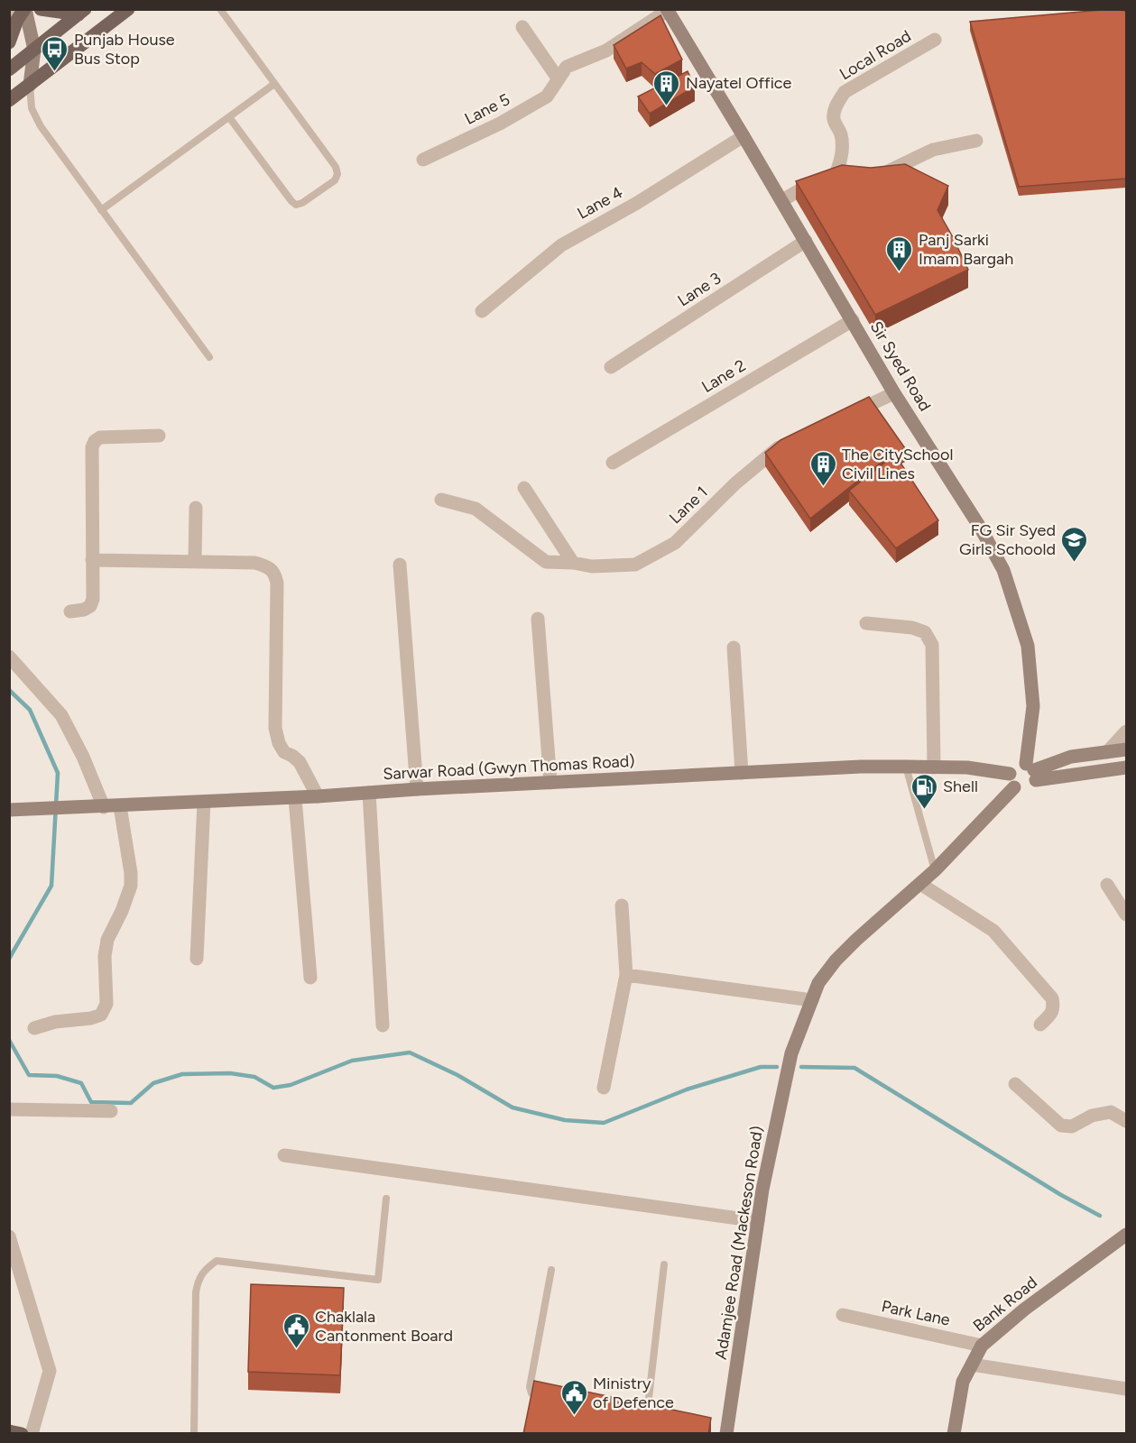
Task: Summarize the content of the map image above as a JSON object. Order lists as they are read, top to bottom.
{
  "streets": {
    "street": [
      "Local Road",
      "Lane 5",
      "Lane 4",
      "Lane 3",
      "Sir Syed Road",
      "Lane 2",
      "Lane 1",
      "Sarwar Road (Gwyn Thomas Road)",
      "Adamjee Road (Mackeson Road)",
      "Bank Road",
      "Park Lane"
    ]
  },
  "crossings": [
    ["Lane 5", "Sir Syed Road"],
    ["Lane 4", "Sir Syed Road"],
    ["Lane 3", "Sir Syed Road"],
    ["Sir Syed Road", "Lane 2"],
    ["Sir Syed Road", "Sarwar Road (Gwyn Thomas Road)"],
    ["Sir Syed Road", "Adamjee Road (Mackeson Road)"],
    ["Sarwar Road (Gwyn Thomas Road)", "Adamjee Road (Mackeson Road)"],
    ["Bank Road", "Park Lane"]
  ],
  "places": {
    "bus stop": ["Punjab House Bus Stop"],
    "building": ["Nayatel Office", "Panj Sarki Imam Bargah", "The CitySchool Civil Lines"],
    "school or university": ["FG Sir Syed Girls Schoold"],
    "fuel station": ["Shell"],
    "public building": ["Chaklala Cantonment Board", "Ministry of Defence"]
  }
}
